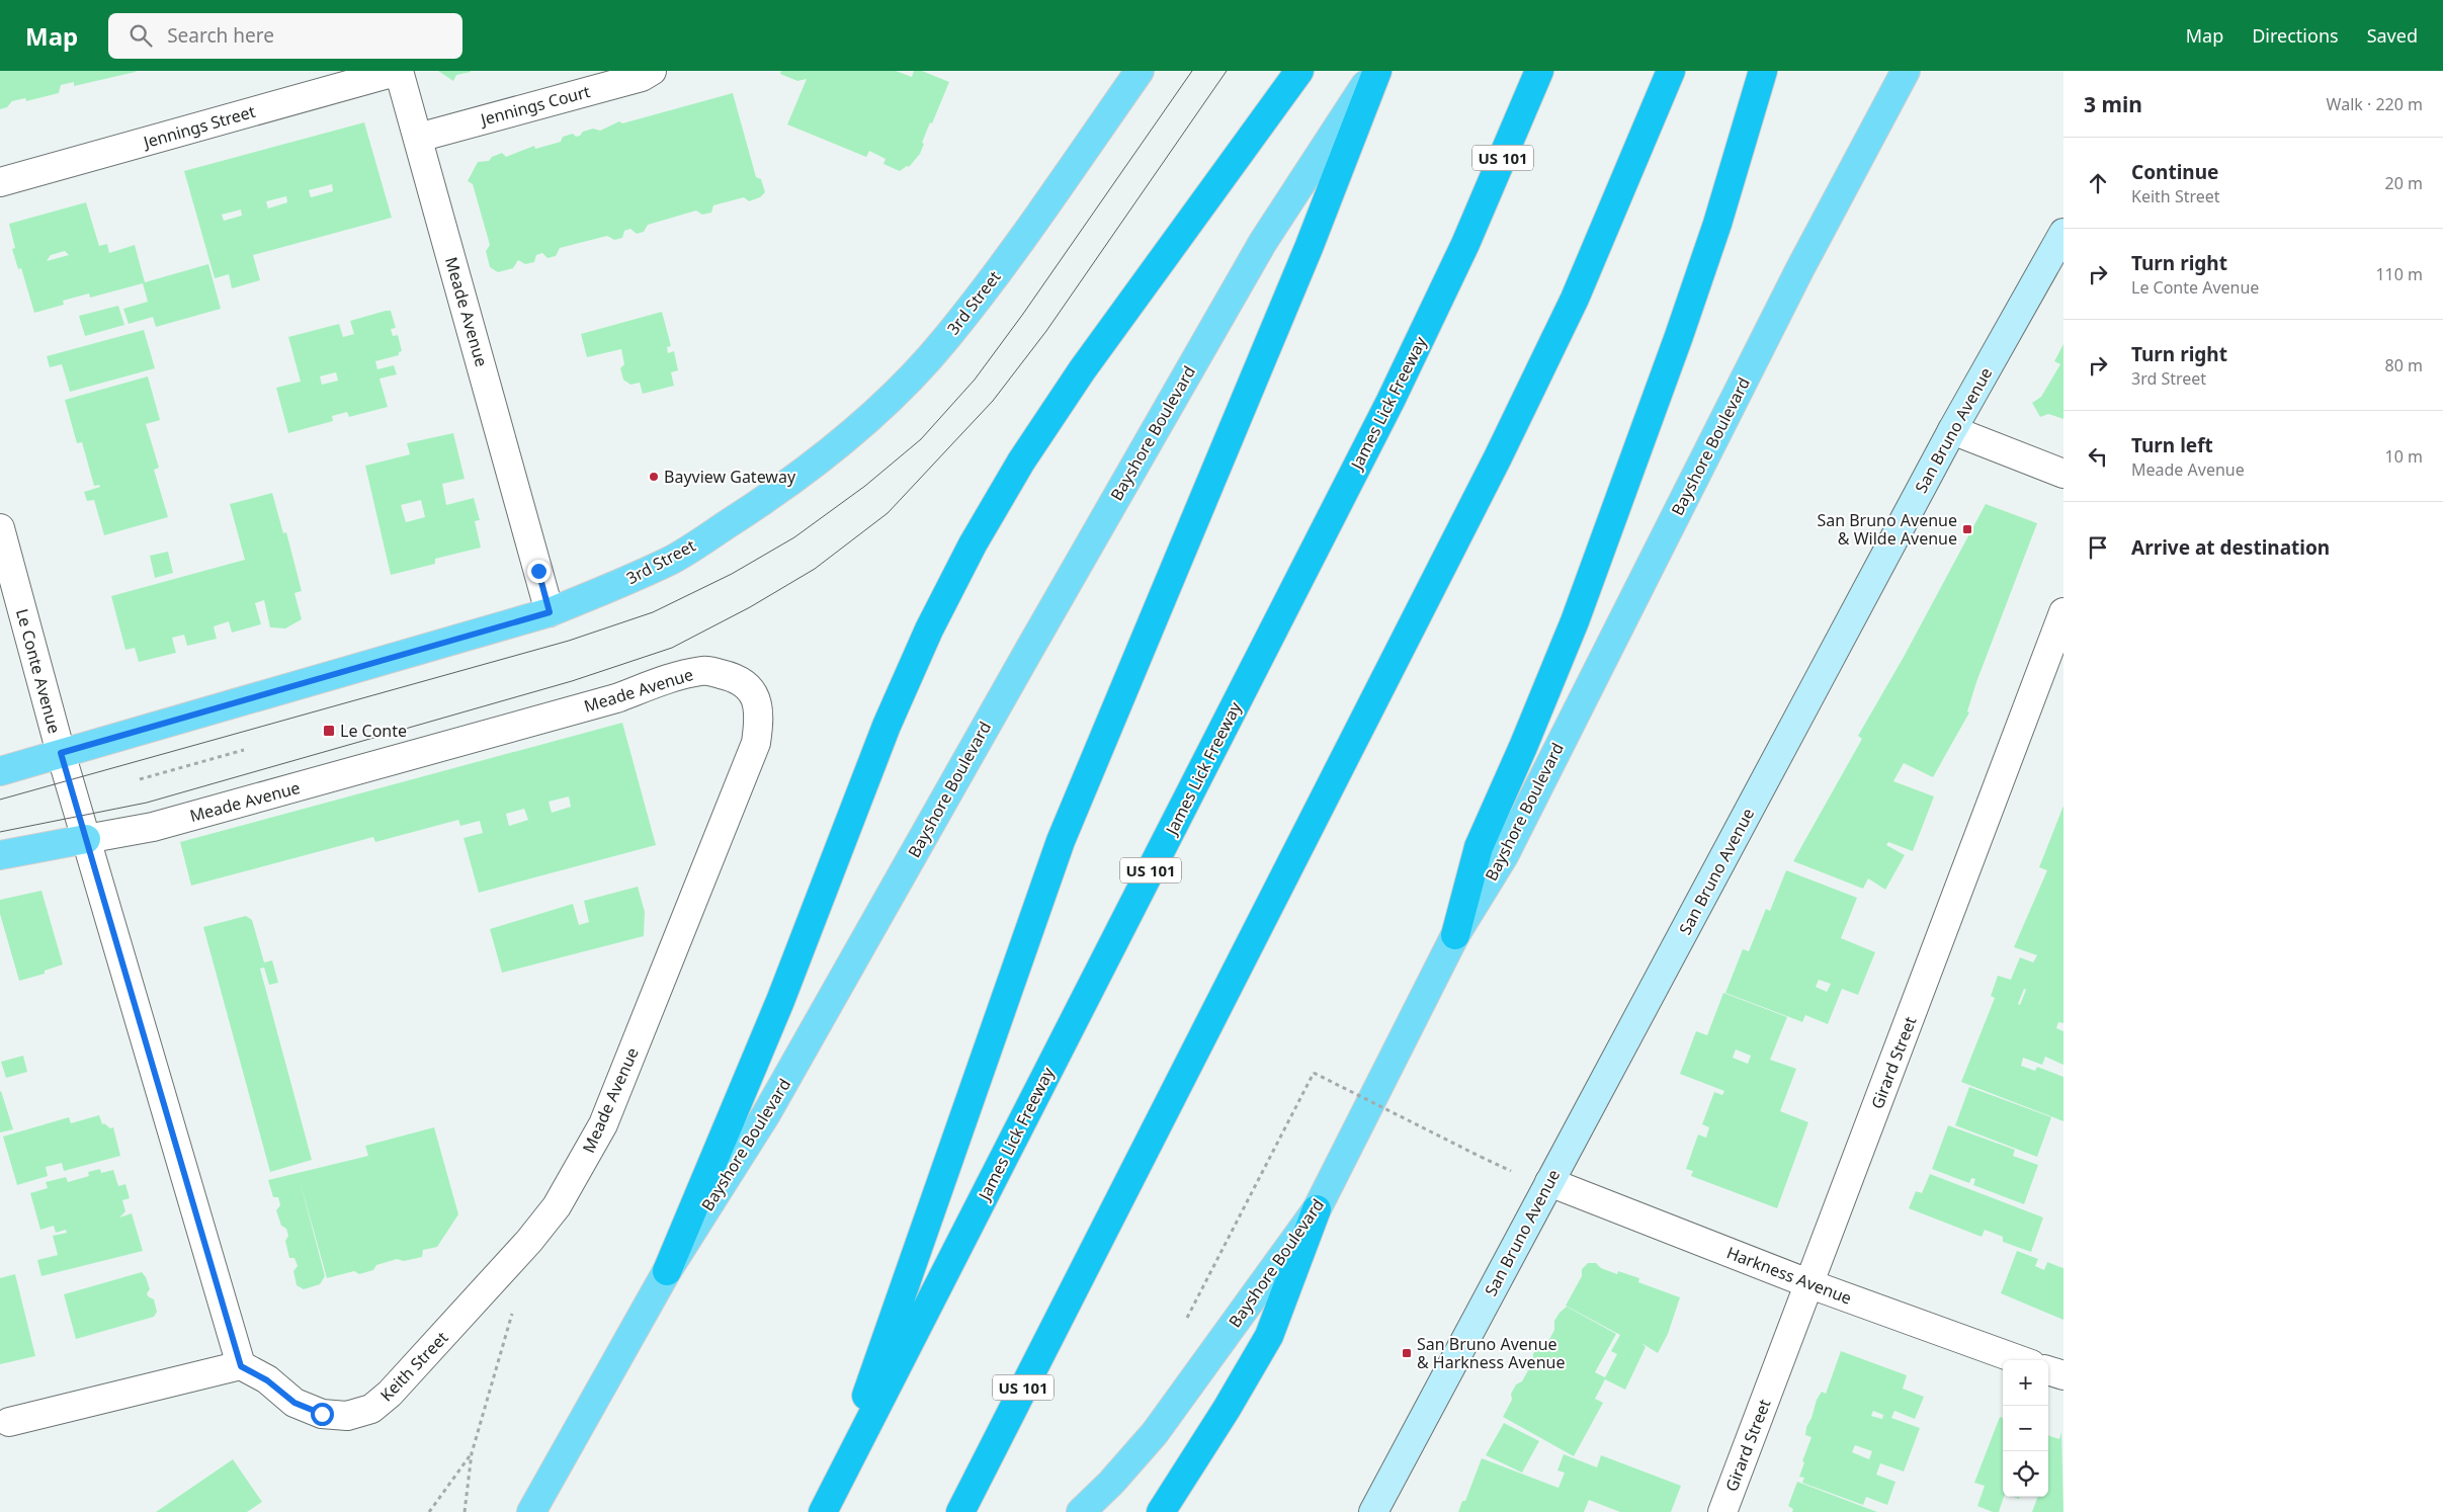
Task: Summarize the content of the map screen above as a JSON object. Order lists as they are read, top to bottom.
{
  "streets": {
    "highway": ["US 101", "James Lick Freeway"],
    "main road": ["3rd Street", "San Bruno Avenue", "Bayshore Boulevard"],
    "street": [
      "Jennings Court",
      "Jennings Street",
      "Meade Avenue",
      "Le Conte Avenue",
      "Girard Street",
      "Harkness Avenue",
      "Keith Street"
    ]
  },
  "crossings": [
    ["Jennings Court", "Meade Avenue"],
    ["Jennings Street", "Meade Avenue"],
    ["3rd Street", "Meade Avenue"],
    ["3rd Street", "Le Conte Avenue"],
    ["Meade Avenue", "Le Conte Avenue"],
    ["Meade Avenue", "Keith Street"],
    ["San Bruno Avenue", "Harkness Avenue"],
    ["Le Conte Avenue", "Keith Street"],
    ["Girard Street", "Harkness Avenue"]
  ],
  "places": {
    "other": ["Bayview Gateway"],
    "transit": ["San Bruno Avenue & Wilde Avenue", "Le Conte", "San Bruno Avenue & Harkness Avenue"]
  },
  "page": {
    "header": "Map",
    "search": "Search here",
    "nav": ["Map", "Directions", "Saved"],
    "heading": ["3 min", "Walk · 220 m"],
    "list": [
      ["Continue", "Keith Street", "20 m"],
      ["Turn right", "Le Conte Avenue", "110 m"],
      ["Turn right", "3rd Street", "80 m"],
      ["Turn left", "Meade Avenue", "10 m"],
      "Arrive at destination"
    ],
    "map_buttons": ["+", "−"]
  }
}
